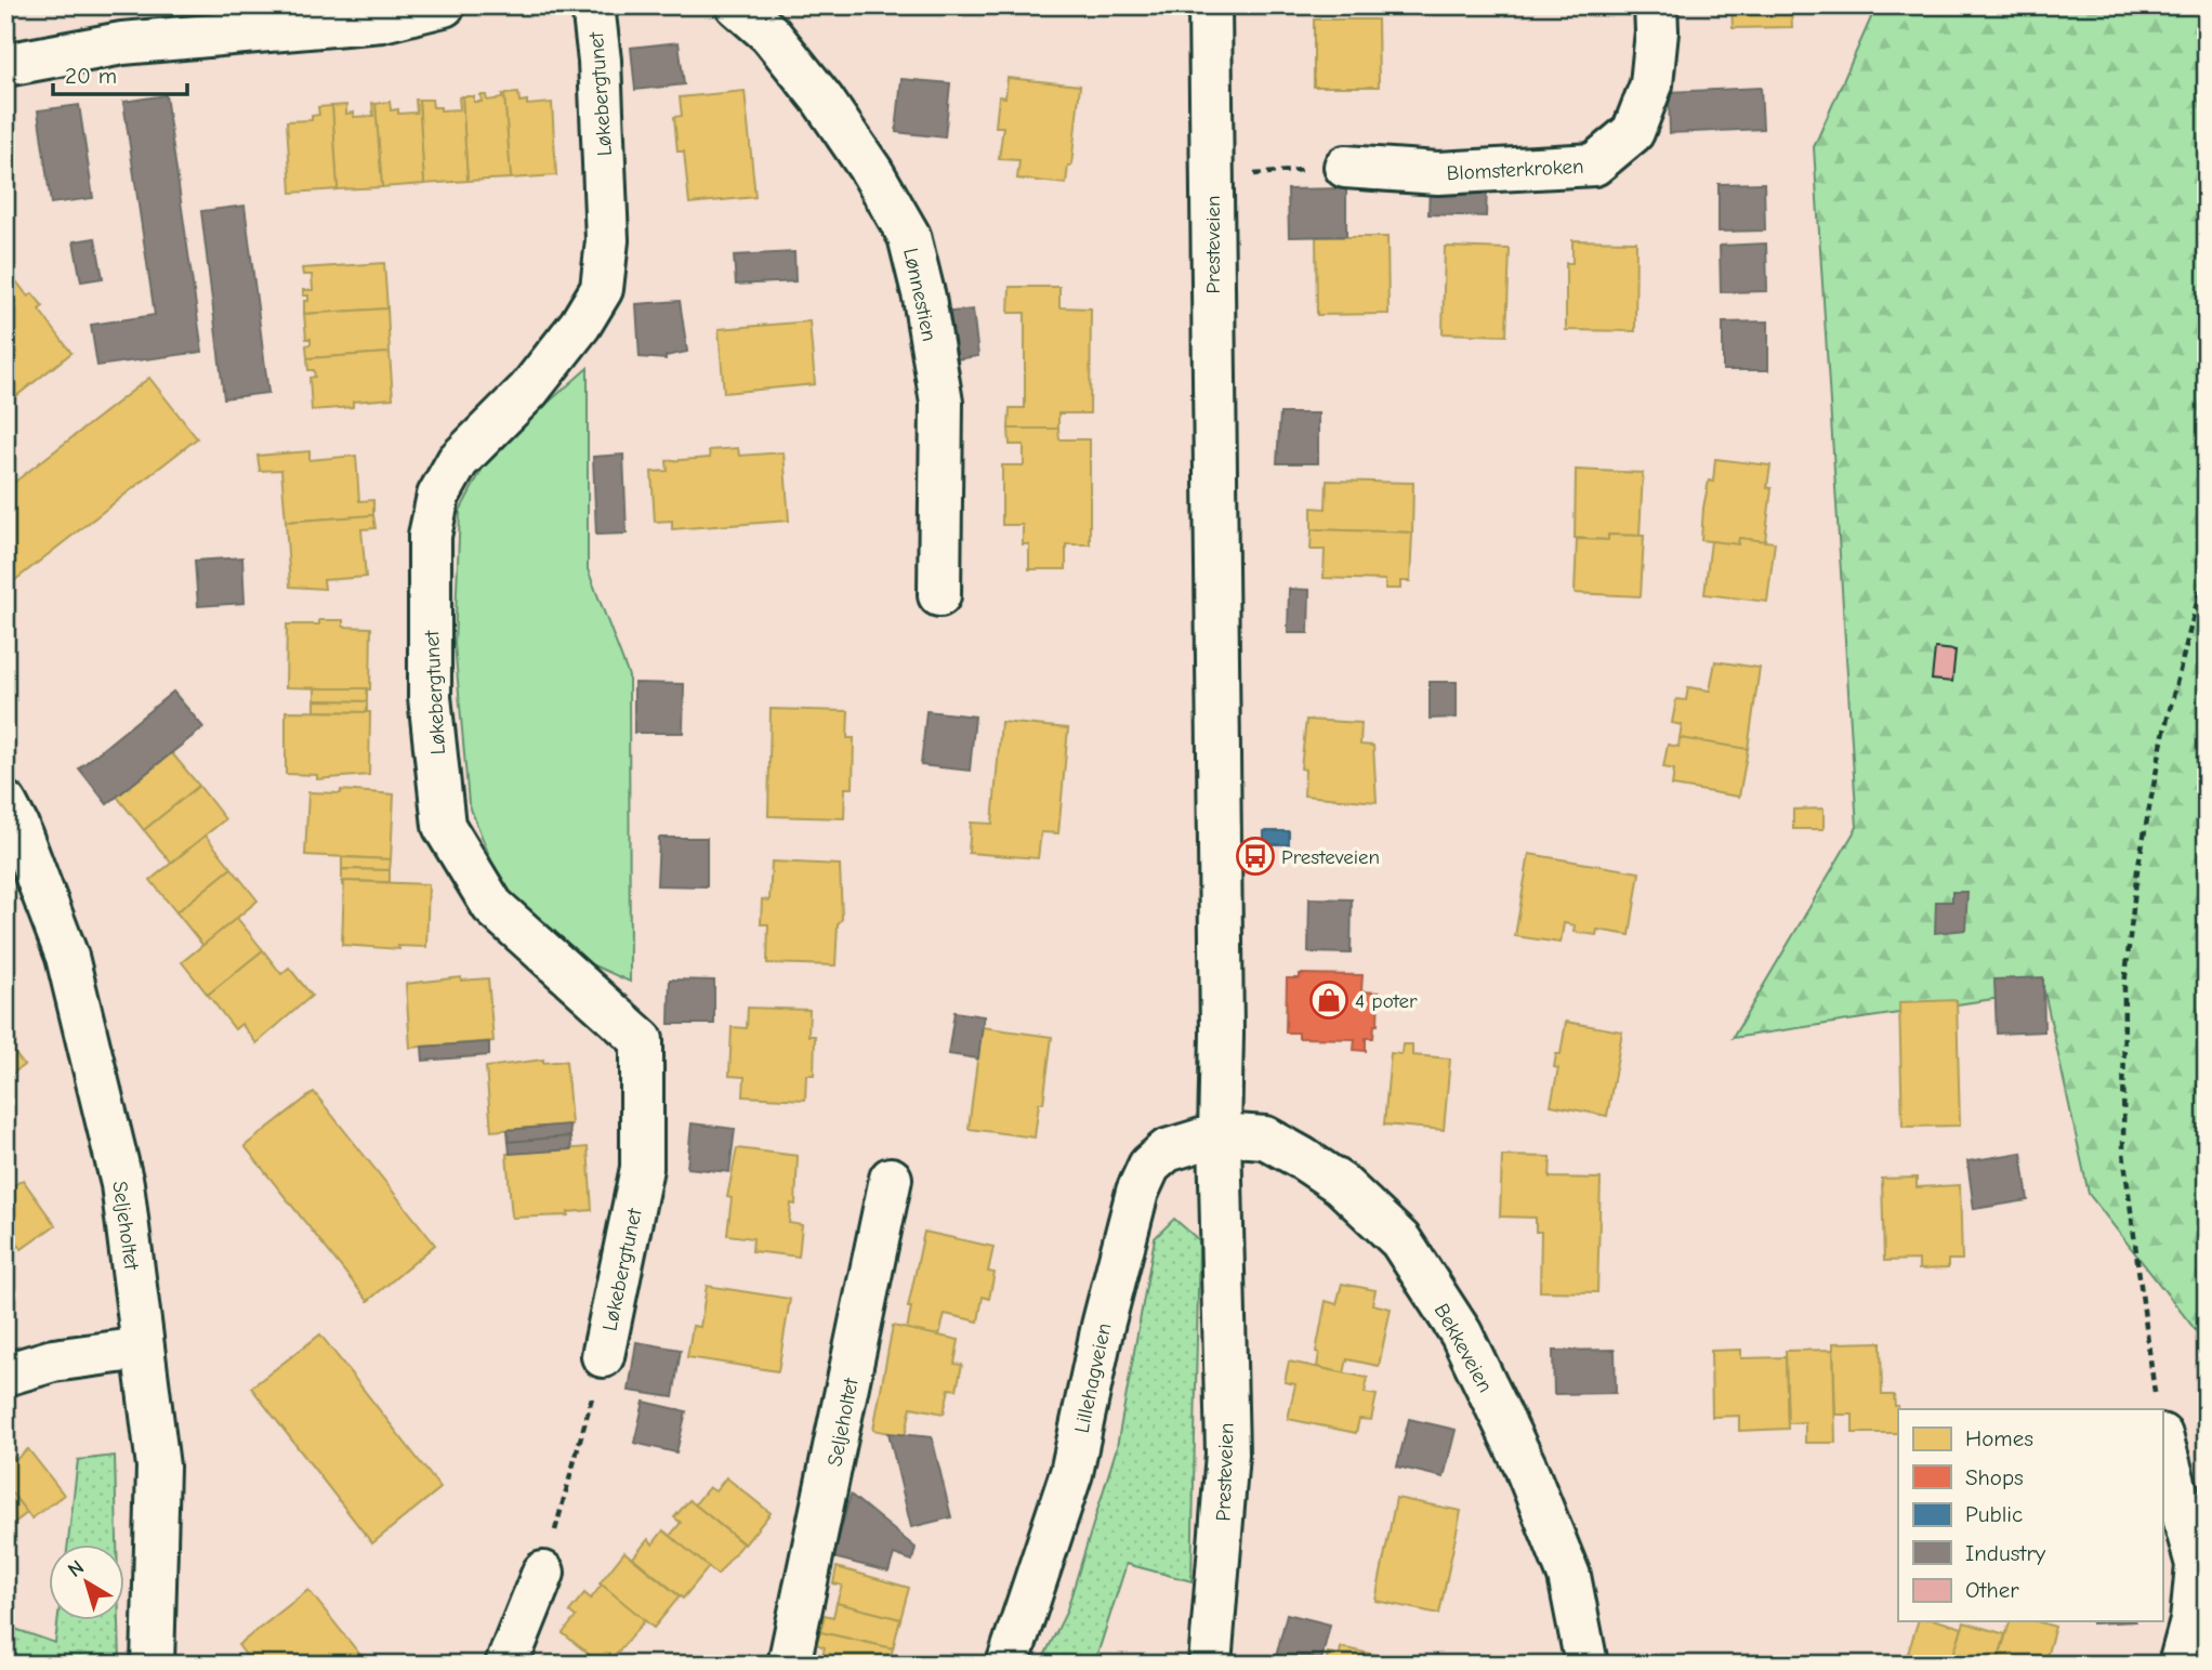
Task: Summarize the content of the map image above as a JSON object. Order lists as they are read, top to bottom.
{
  "streets": {
    "street": [
      "Løkebergtunet",
      "Blomsterkroken",
      "Presteveien",
      "Lønnestien",
      "Seljeholtet",
      "Bekkeveien",
      "Lillehagveien"
    ]
  },
  "crossings": [
    ["Presteveien", "Bekkeveien"],
    ["Presteveien", "Lillehagveien"],
    ["Bekkeveien", "Lillehagveien"]
  ],
  "places": {
    "bus stop": ["Presteveien"],
    "shop": ["4 poter"]
  },
  "legend": [
    "Homes",
    "Shops",
    "Public",
    "Industry",
    "Other"
  ],
  "scale_bar": "20 m",
  "north": "top left"
}
